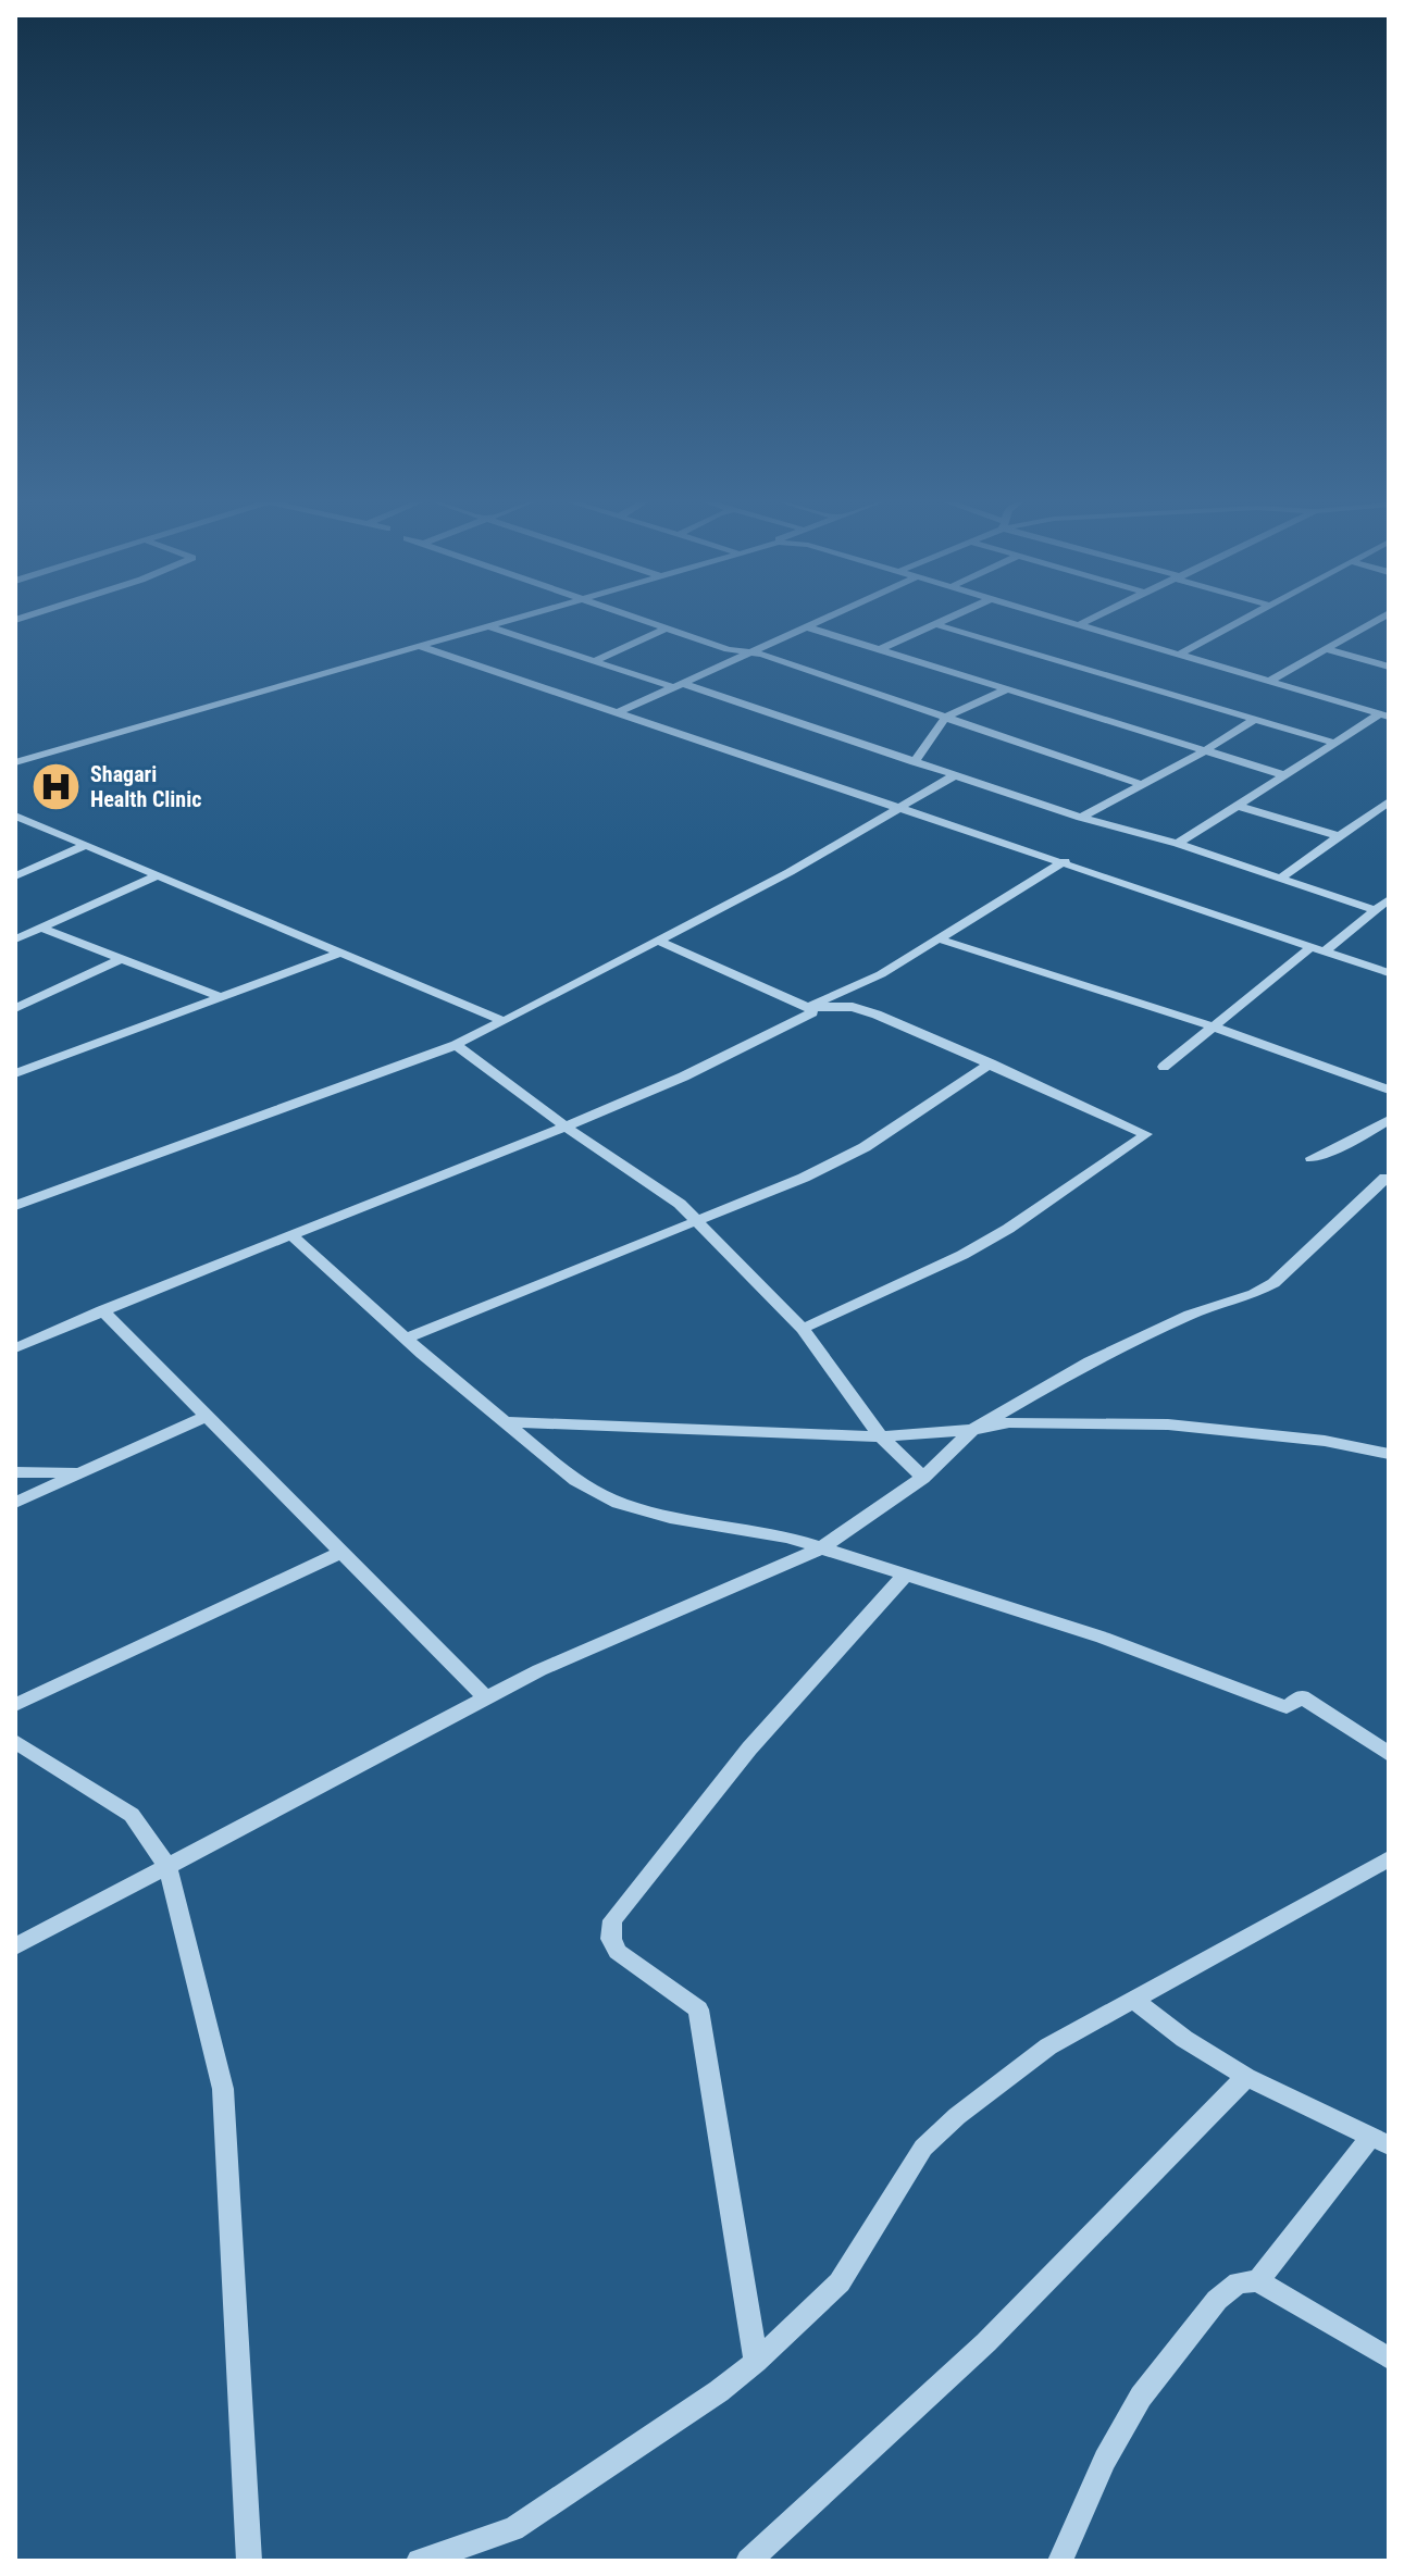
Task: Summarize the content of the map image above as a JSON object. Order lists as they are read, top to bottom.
{
  "places": {
    "hospital": ["Shagari Health Clinic"]
  }
}
